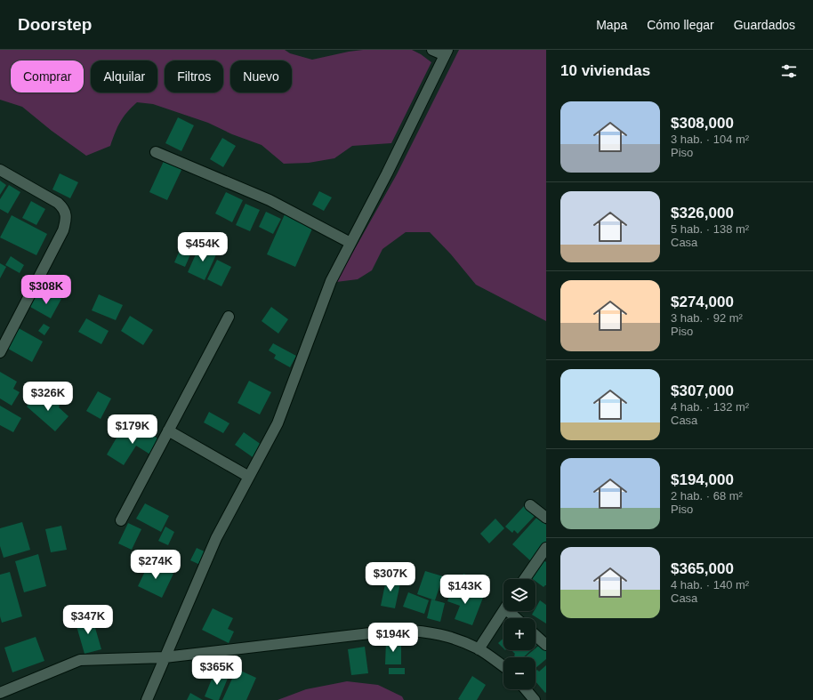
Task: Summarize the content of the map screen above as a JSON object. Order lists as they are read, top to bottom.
{
  "page": {
    "header": "Doorstep",
    "nav": ["Mapa", "Cómo llegar", "Guardados"],
    "heading": "10 viviendas",
    "chip": [
      "Comprar",
      "Alquilar",
      "Filtros",
      "Nuevo"
    ],
    "list": [
      {
        "name": "$308,000",
        "note": "3 hab. · 104 m² · Piso"
      },
      {
        "name": "$326,000",
        "note": "5 hab. · 138 m² · Casa"
      },
      {
        "name": "$274,000",
        "note": "3 hab. · 92 m² · Piso"
      },
      {
        "name": "$307,000",
        "note": "4 hab. · 132 m² · Casa"
      },
      {
        "name": "$194,000",
        "note": "2 hab. · 68 m² · Piso"
      },
      {
        "name": "$365,000",
        "note": "4 hab. · 140 m² · Casa"
      }
    ],
    "price": [
      "$454K",
      "$308K",
      "$326K",
      "$179K",
      "$274K",
      "$307K",
      "$143K",
      "$347K",
      "$194K",
      "$365K"
    ],
    "map_buttons": ["+", "−"]
  }
}
